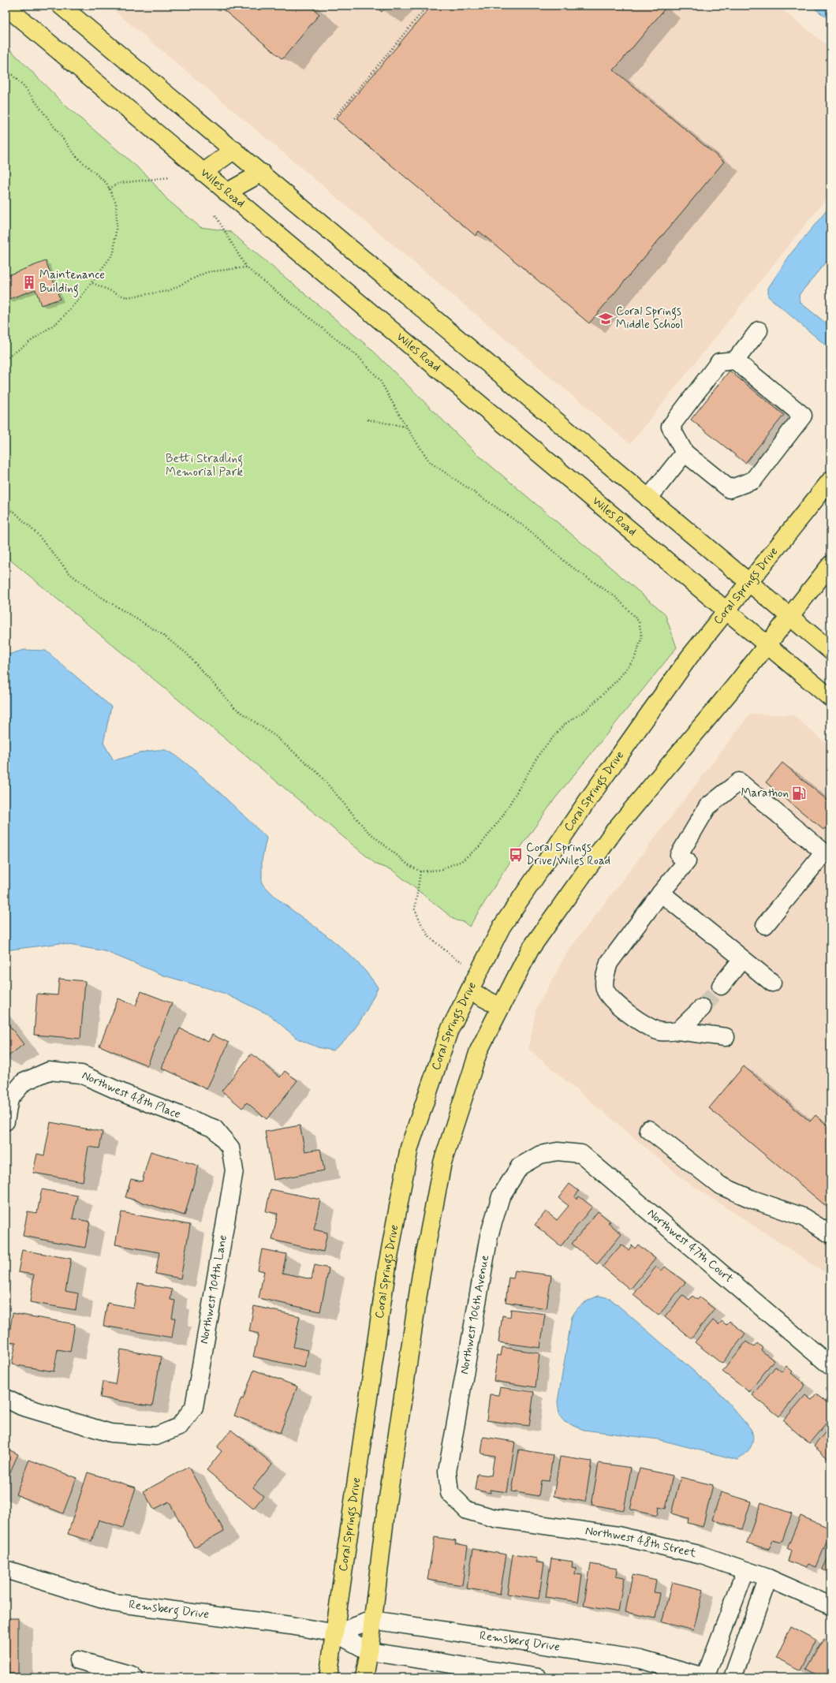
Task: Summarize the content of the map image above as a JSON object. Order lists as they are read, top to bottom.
{
  "streets": {
    "main road": ["Wiles Road", "Coral Springs Drive"],
    "street": [
      "Northwest 48th Place",
      "Northwest 47th Court",
      "Northwest 104th Lane",
      "Northwest 106th Avenue",
      "Northwest 48th Street",
      "Remsberg Drive"
    ]
  },
  "crossings": [
    ["Wiles Road", "Coral Springs Drive"],
    ["Coral Springs Drive", "Remsberg Drive"],
    ["Northwest 48th Place", "Northwest 104th Lane"],
    ["Northwest 47th Court", "Northwest 106th Avenue"],
    ["Northwest 106th Avenue", "Northwest 48th Street"]
  ],
  "parks": ["Betti Stradling Memorial Park"],
  "places": {
    "building": ["Maintenance Building"],
    "school or university": ["Coral Springs Middle School"],
    "fuel station": ["Marathon"],
    "bus stop": ["Coral Springs Drive/Wiles Road"]
  }
}
